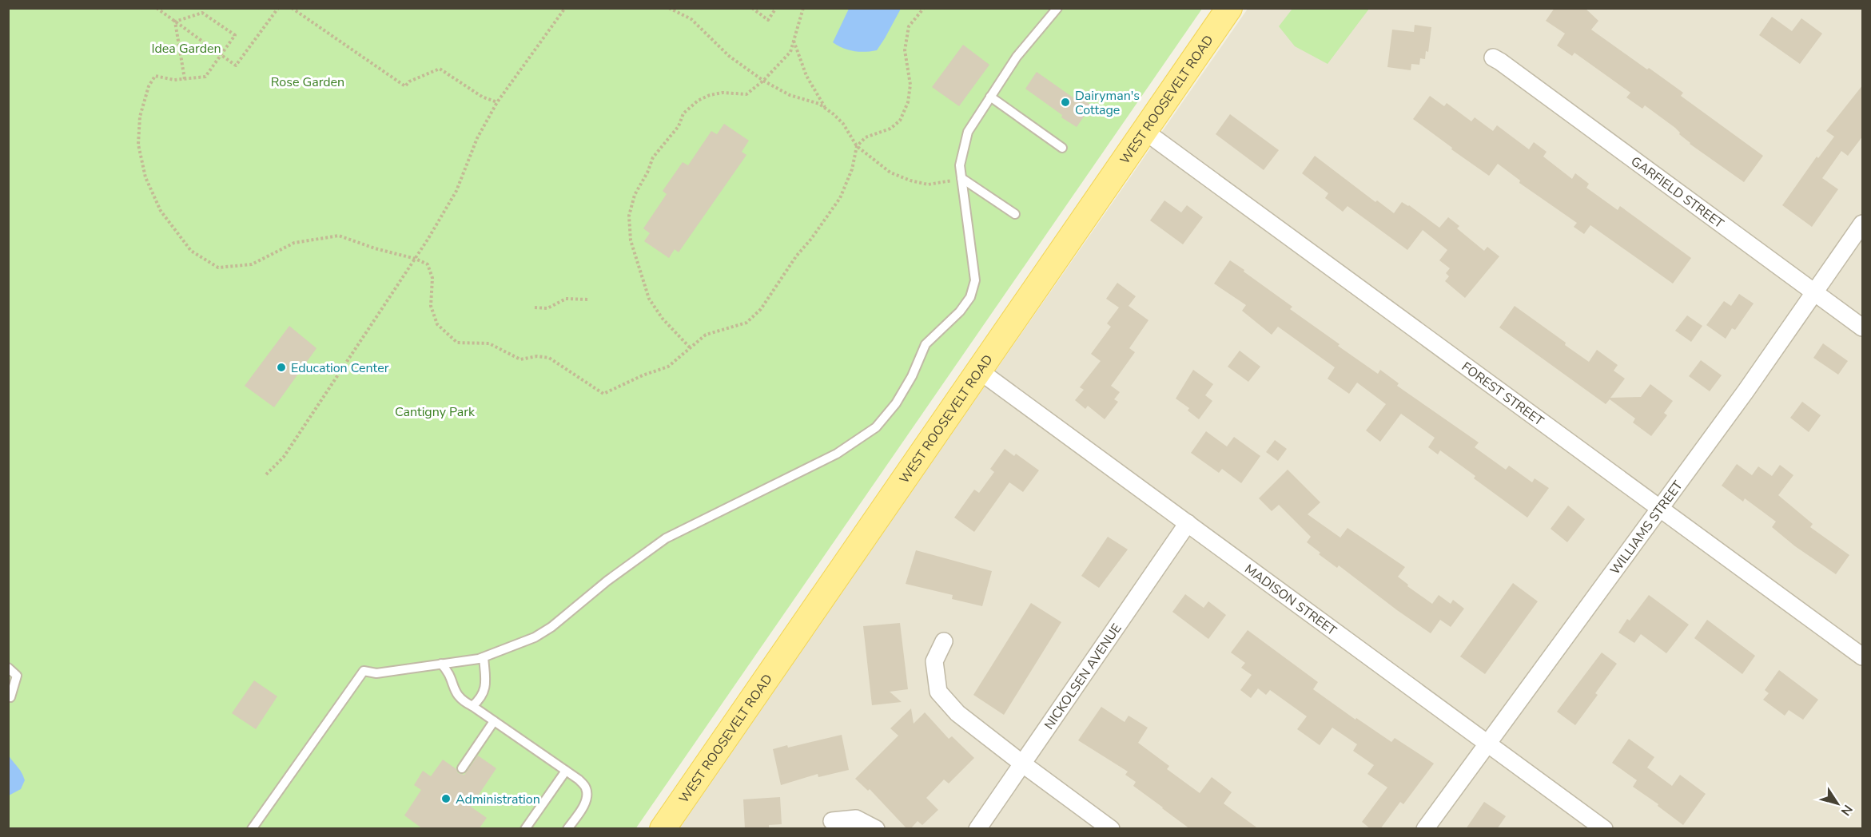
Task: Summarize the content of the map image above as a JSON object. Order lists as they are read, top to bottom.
{
  "streets": {
    "main road": ["WEST ROOSEVELT ROAD"],
    "street": [
      "GARFIELD STREET",
      "FOREST STREET",
      "WILLIAMS STREET",
      "MADISON STREET",
      "NICKOLSEN AVENUE"
    ]
  },
  "crossings": [
    ["WEST ROOSEVELT ROAD", "FOREST STREET"],
    ["WEST ROOSEVELT ROAD", "MADISON STREET"],
    ["GARFIELD STREET", "WILLIAMS STREET"],
    ["FOREST STREET", "WILLIAMS STREET"],
    ["WILLIAMS STREET", "MADISON STREET"],
    ["MADISON STREET", "NICKOLSEN AVENUE"]
  ],
  "parks": ["Idea Garden", "Rose Garden", "Cantigny Park"],
  "places": ["Dairyman's Cottage", "Education Center", "Administration"],
  "north": "bottom right"
}
